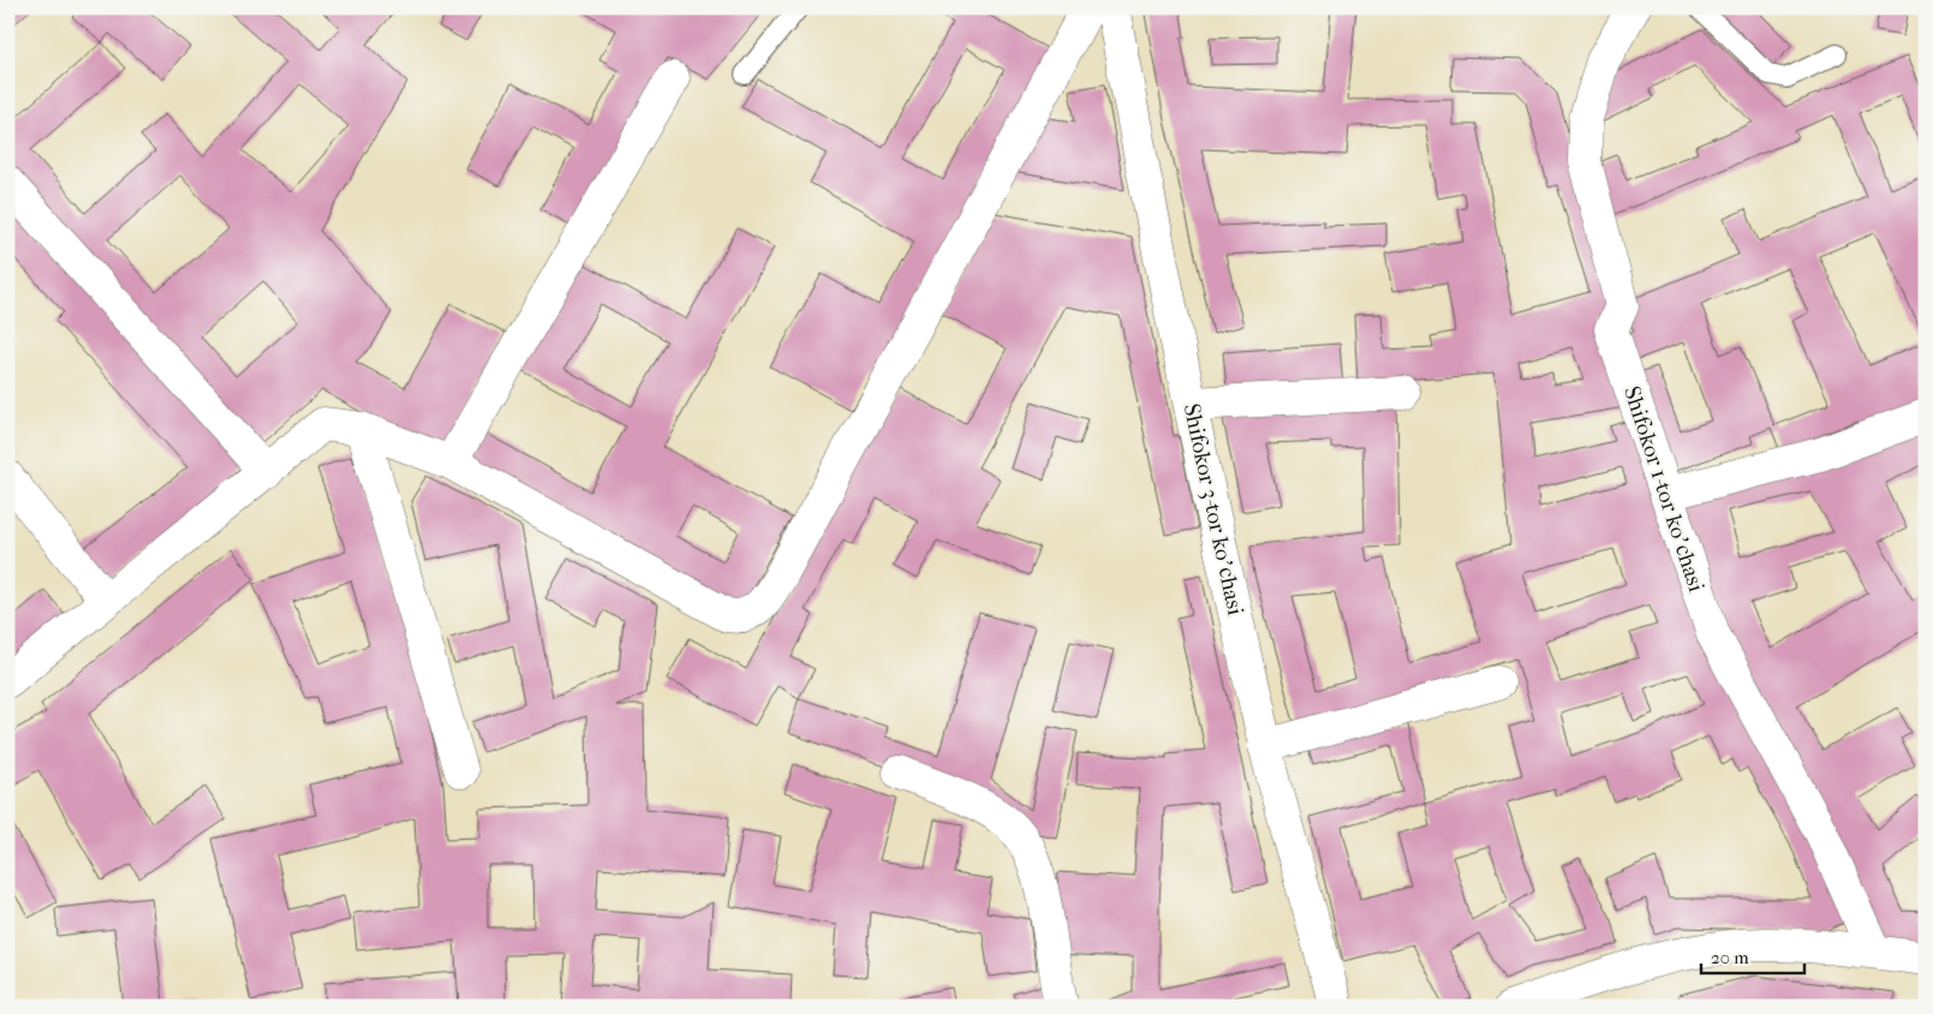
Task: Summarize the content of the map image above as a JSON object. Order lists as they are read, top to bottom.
{
  "streets": {
    "street": ["Shifokor 1-tor koʼchasi", "Shifokor 3-tor koʼchasi"]
  },
  "scale_bar": "20 m"
}
